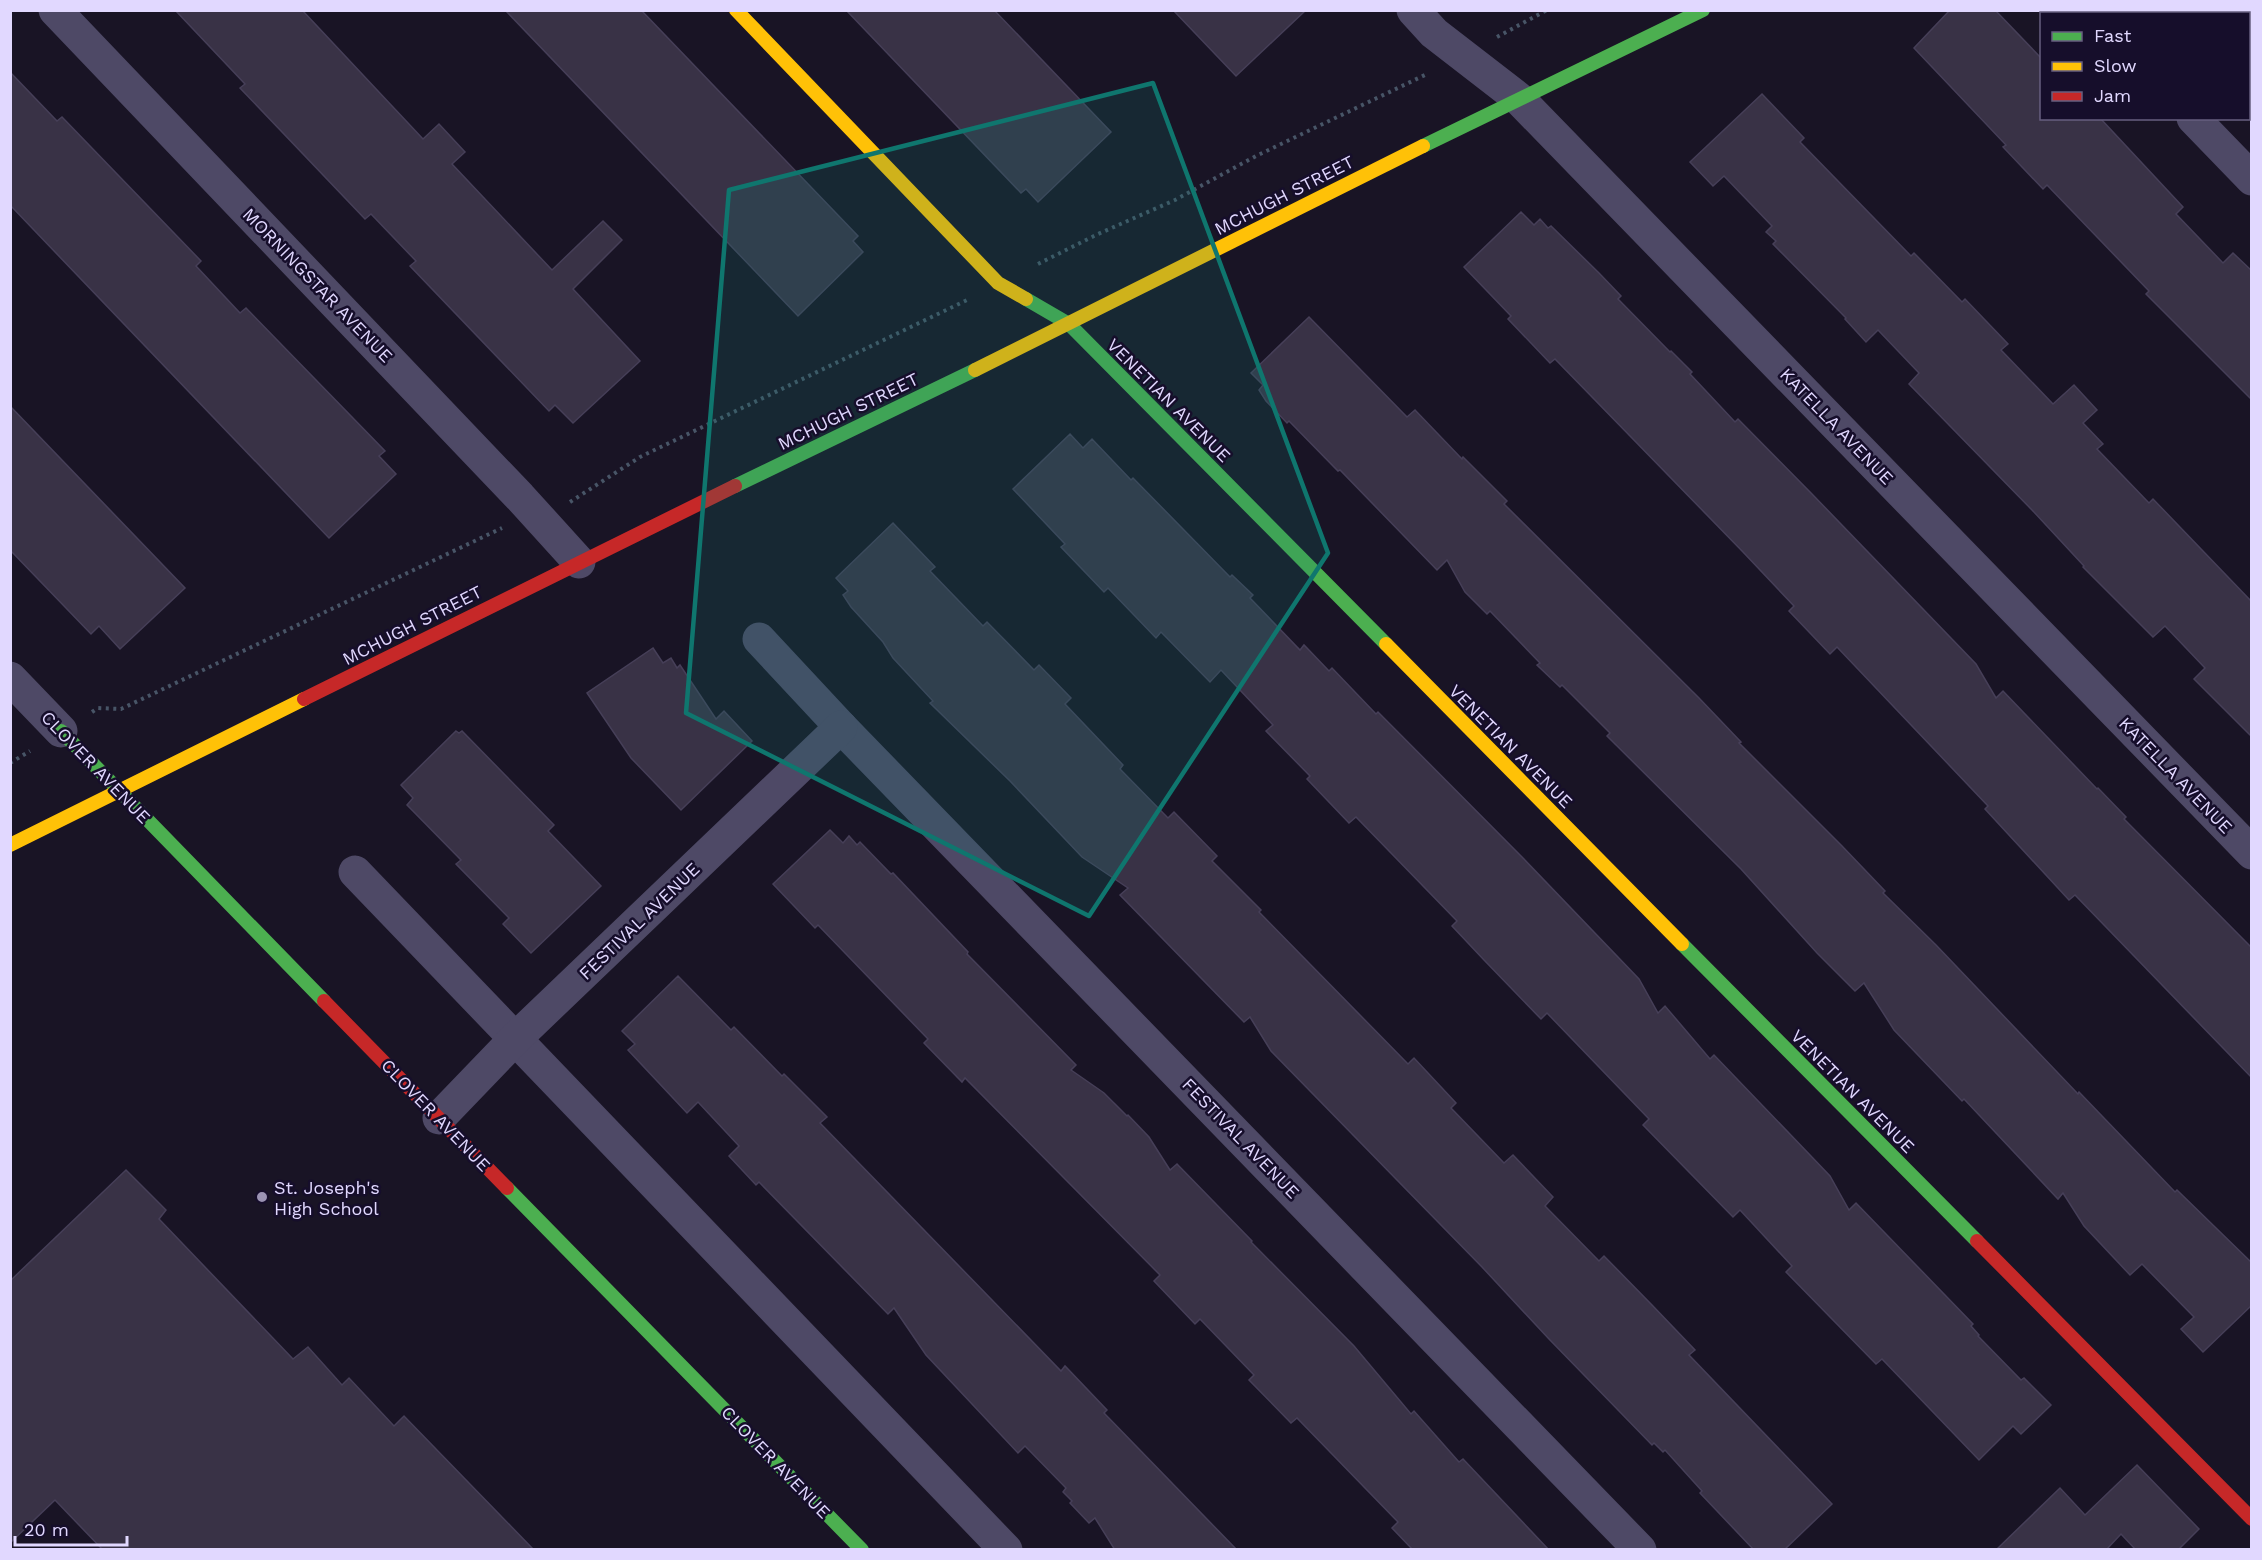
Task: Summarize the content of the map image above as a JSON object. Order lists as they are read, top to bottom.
{
  "streets": {
    "street": [
      "MCHUGH STREET",
      "MORNINGSTAR AVENUE",
      "VENETIAN AVENUE",
      "KATELLA AVENUE",
      "CLOVER AVENUE",
      "FESTIVAL AVENUE"
    ]
  },
  "crossings": [
    ["MCHUGH STREET", "MORNINGSTAR AVENUE"],
    ["MCHUGH STREET", "VENETIAN AVENUE"],
    ["MCHUGH STREET", "KATELLA AVENUE"],
    ["MCHUGH STREET", "CLOVER AVENUE"],
    ["CLOVER AVENUE", "FESTIVAL AVENUE"]
  ],
  "places": ["St. Joseph's High School"],
  "legend": ["Fast", "Slow", "Jam"],
  "scale_bar": "20 m"
}
